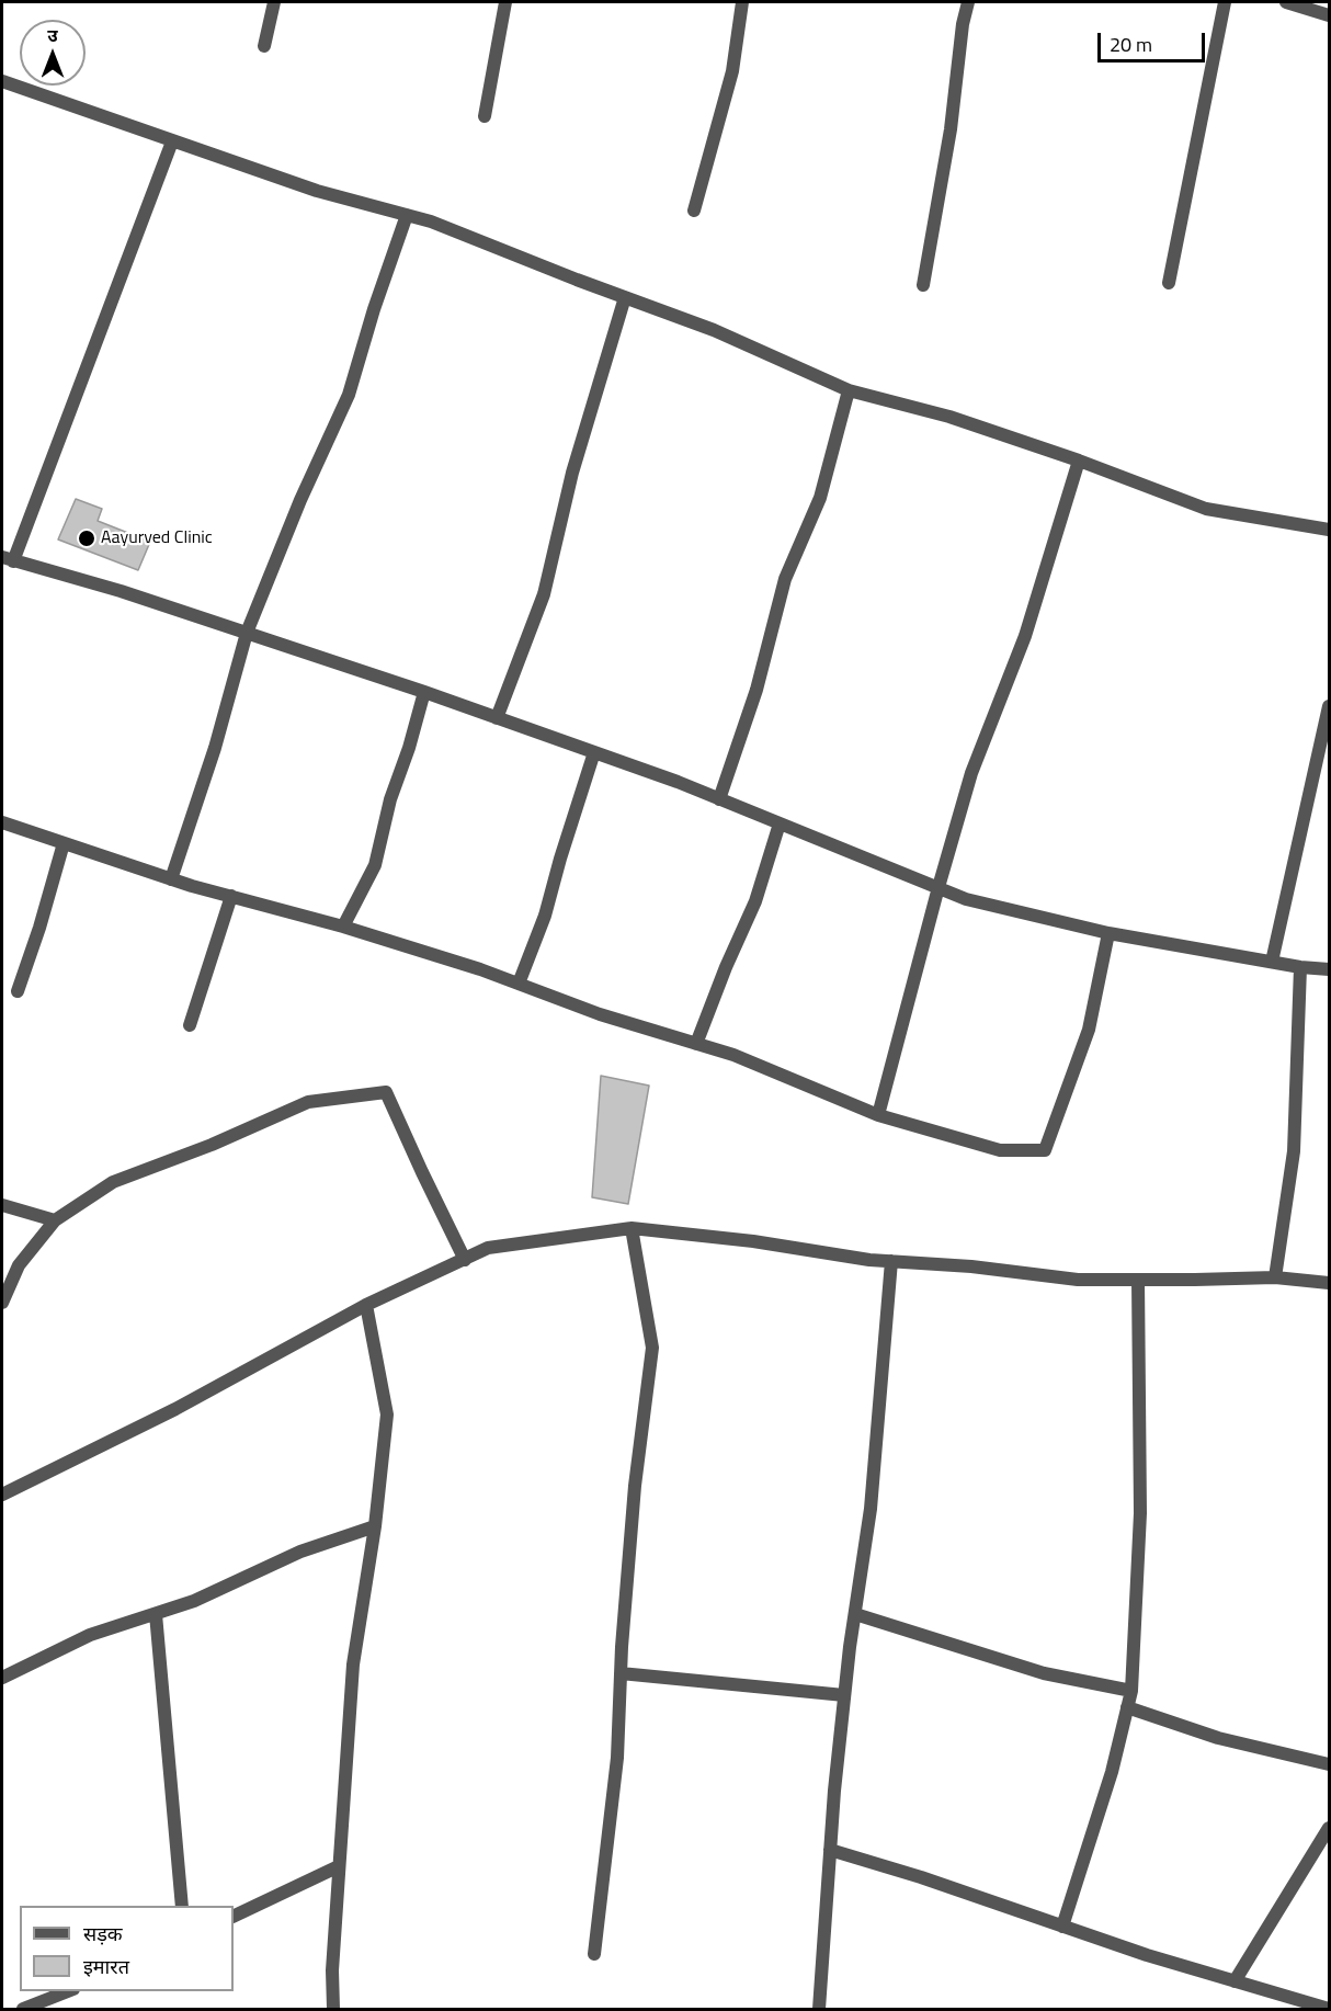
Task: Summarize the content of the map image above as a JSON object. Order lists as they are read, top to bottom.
{
  "places": ["Aayurved Clinic"],
  "legend": ["सड़क", "इमारत"],
  "scale_bar": "20 m",
  "north": "top"
}
